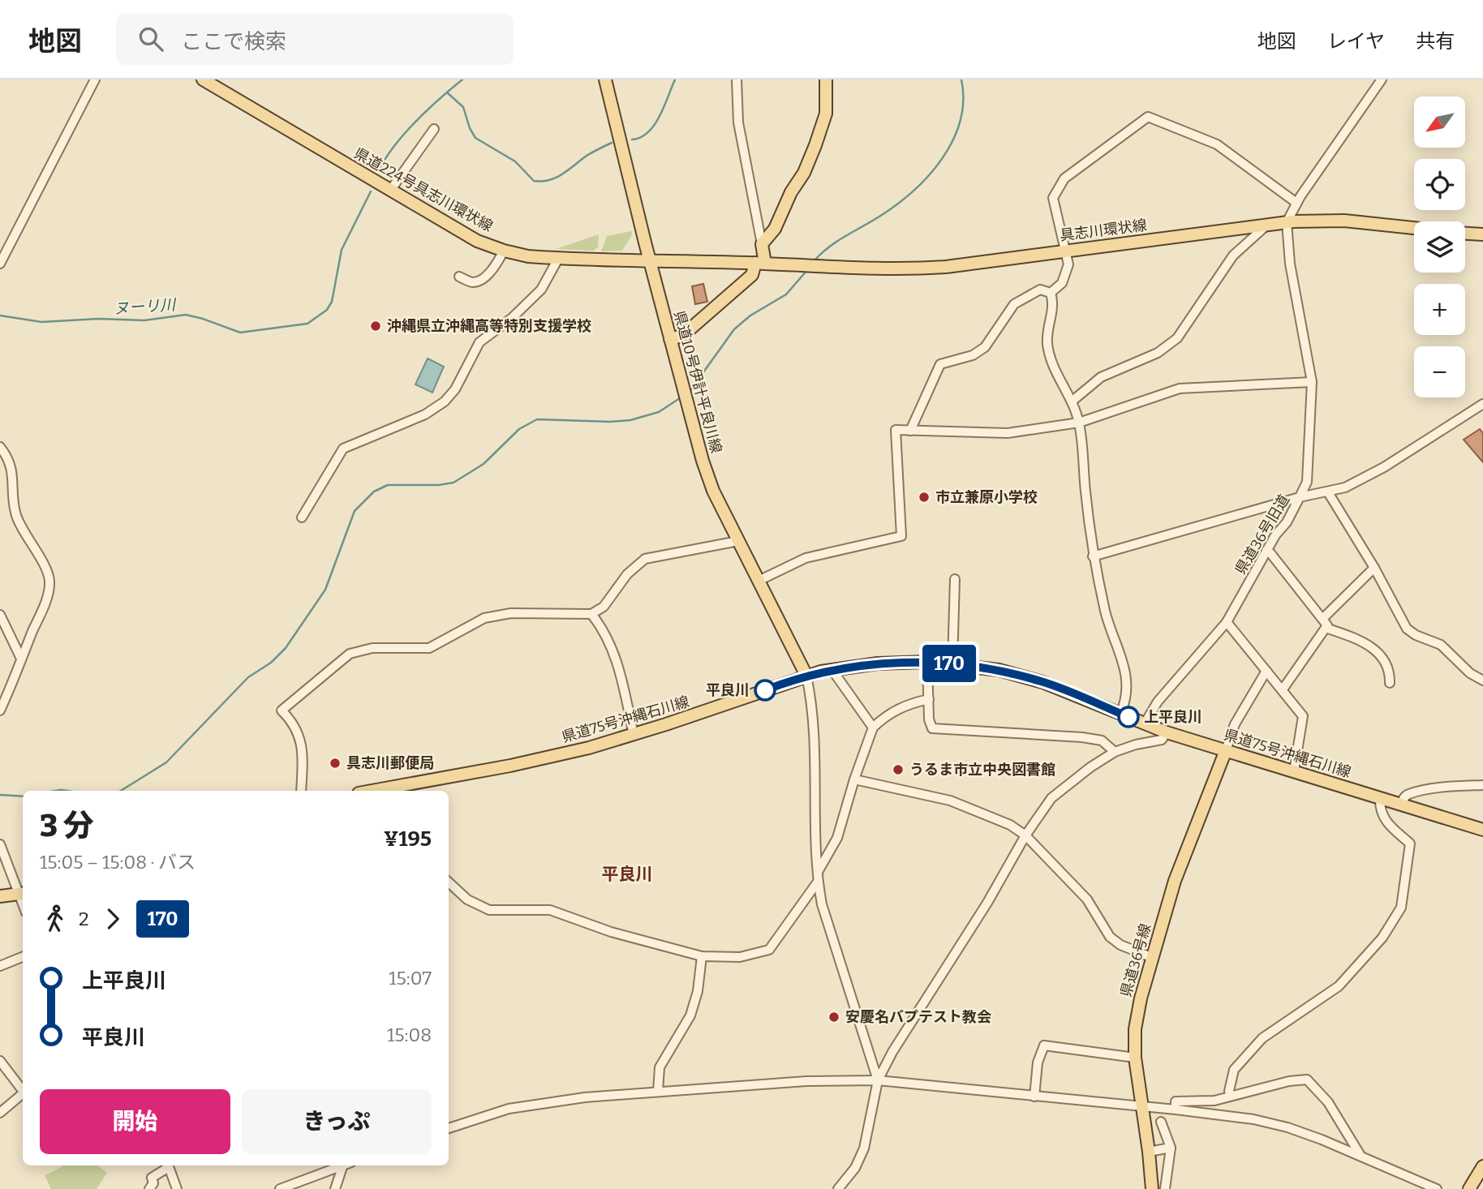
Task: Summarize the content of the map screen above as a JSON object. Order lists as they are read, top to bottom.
{
  "streets": {
    "main road": [
      "県道224号具志川環状線",
      "具志川環状線",
      "県道10号伊計平良川線",
      "県道75号沖縄石川線",
      "県道36号線"
    ],
    "street": ["県道36号旧道"]
  },
  "crossings": [
    ["県道224号具志川環状線", "具志川環状線"],
    ["県道224号具志川環状線", "県道10号伊計平良川線"],
    ["具志川環状線", "県道10号伊計平良川線"],
    ["県道10号伊計平良川線", "県道75号沖縄石川線"],
    ["県道36号旧道", "県道75号沖縄石川線"],
    ["県道75号沖縄石川線", "県道36号線"]
  ],
  "districts": ["平良川"],
  "water": ["ヌーリ川"],
  "places": [
    "沖縄県立沖縄高等特別支援学校",
    "市立兼原小学校",
    "平良川",
    "上平良川",
    "具志川郵便局",
    "うるま市立中央図書館",
    "安慶名バプテスト教会"
  ],
  "lines": ["bus line 170"],
  "north": "bottom left",
  "page": {
    "header": "地図",
    "search": "ここで検索",
    "nav": ["地図", "レイヤ", "共有"],
    "on_map": "170",
    "map_buttons": ["+", "−"],
    "heading": ["3 分", "15:05 – 15:08 · バス", "¥195"],
    "legs": ["2", "170"],
    "list": [
      {
        "name": "上平良川",
        "value": "15:07"
      },
      {
        "name": "平良川",
        "value": "15:08"
      }
    ],
    "buttons": ["開始", "きっぷ"]
  }
}
